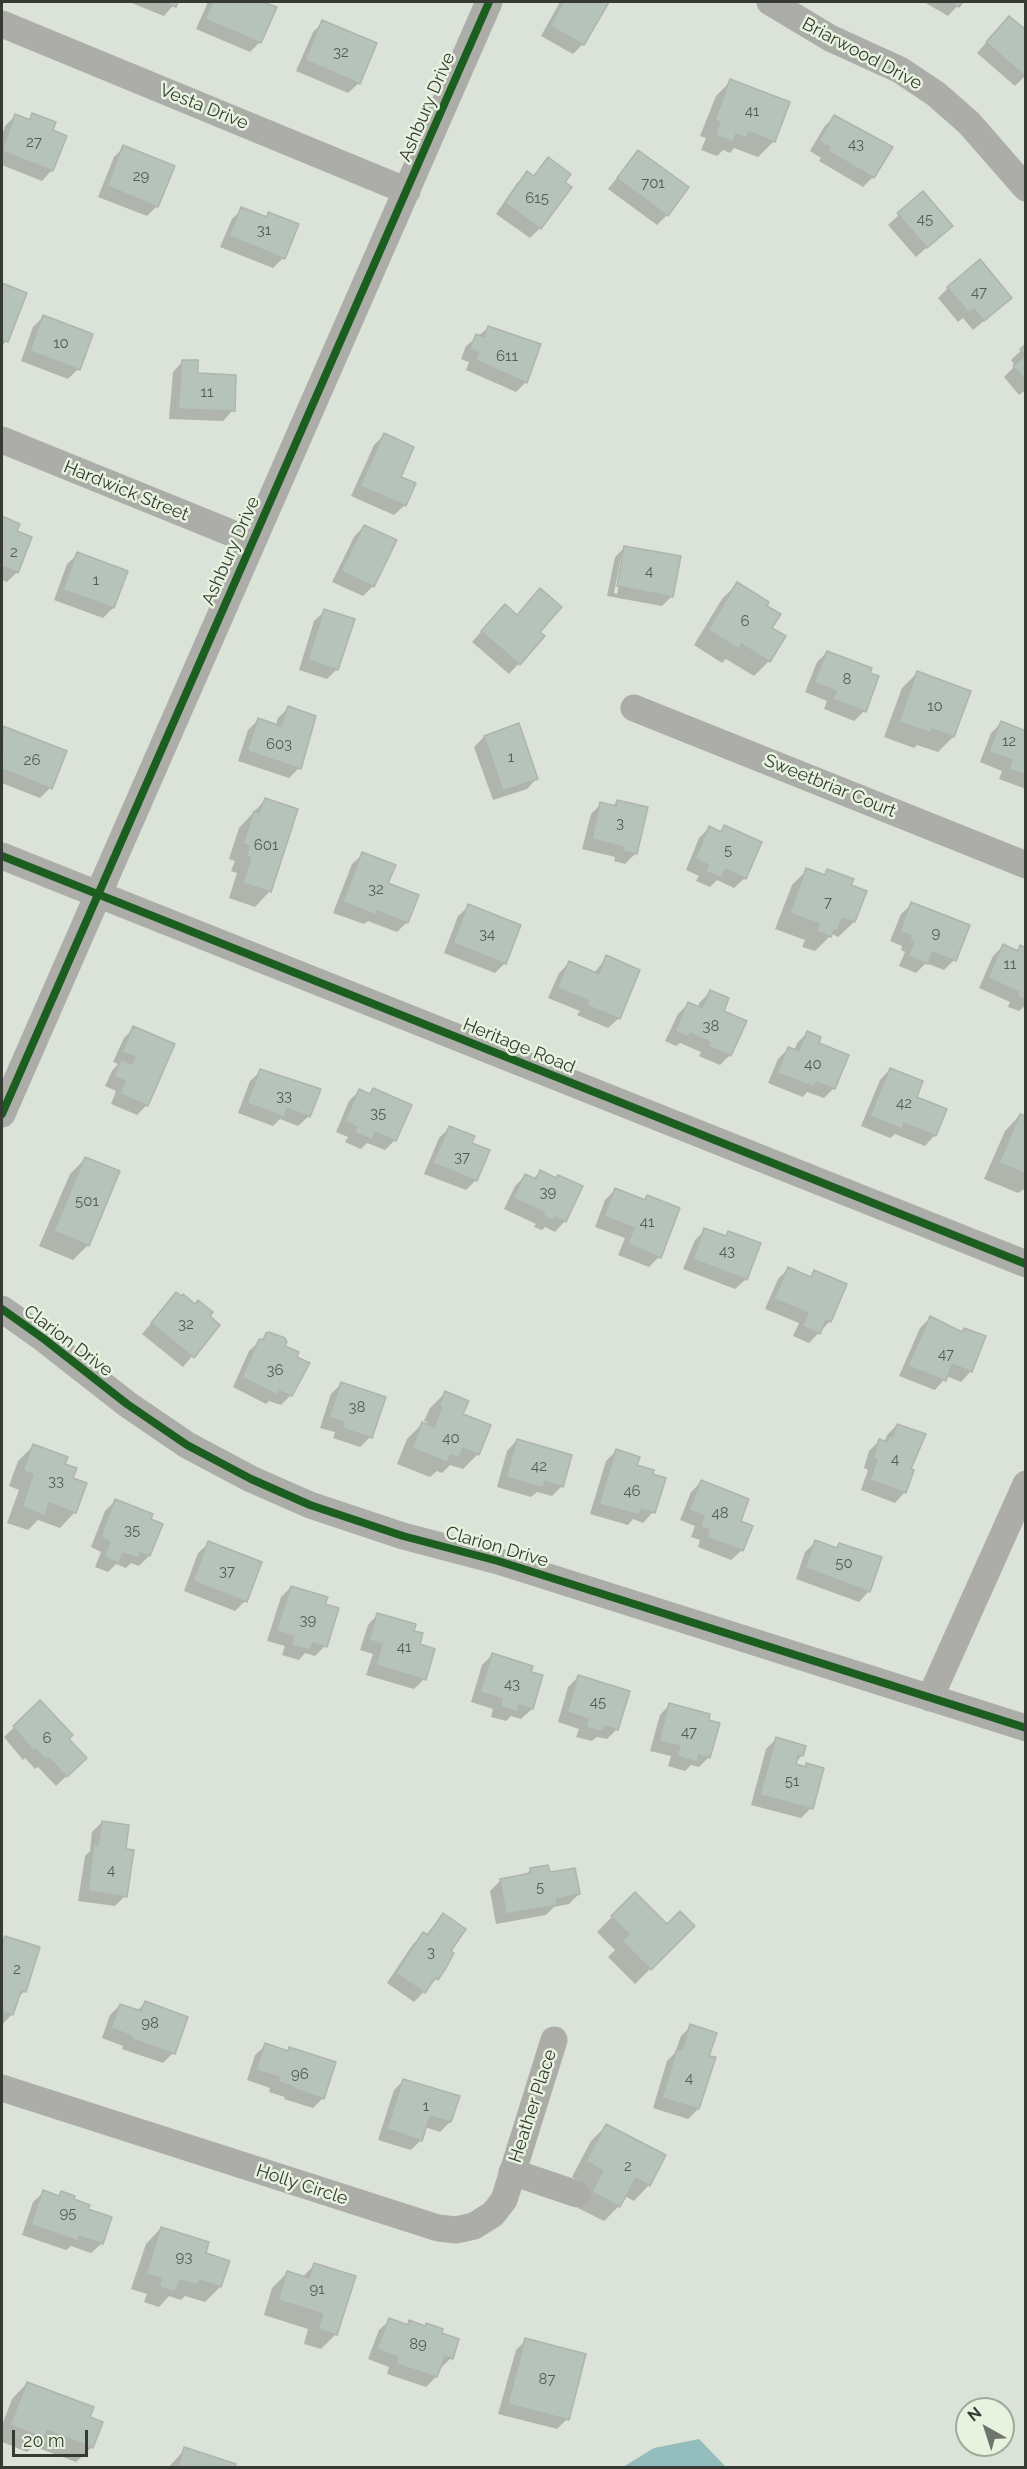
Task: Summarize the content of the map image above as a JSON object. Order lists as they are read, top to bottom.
{
  "streets": {
    "street": [
      "Briarwood Drive",
      "Vesta Drive",
      "Ashbury Drive",
      "Hardwick Street",
      "Sweetbriar Court",
      "Heritage Road",
      "Clarion Drive",
      "Heather Place",
      "Holly Circle"
    ]
  },
  "crossings": [
    ["Vesta Drive", "Ashbury Drive"],
    ["Ashbury Drive", "Hardwick Street"],
    ["Ashbury Drive", "Heritage Road"],
    ["Heather Place", "Holly Circle"]
  ],
  "house_numbers": [
    "32",
    "41",
    "27",
    "43",
    "29",
    "701",
    "615",
    "45",
    "31",
    "47",
    "10",
    "611",
    "11",
    "2",
    "4",
    "1",
    "6",
    "8",
    "10",
    "12",
    "603",
    "1",
    "26",
    "3",
    "601",
    "5",
    "32",
    "7",
    "9",
    "34",
    "11",
    "38",
    "40",
    "33",
    "42",
    "35",
    "37",
    "39",
    "501",
    "41",
    "43",
    "32",
    "47",
    "36",
    "38",
    "40",
    "4",
    "42",
    "33",
    "46",
    "48",
    "35",
    "50",
    "37",
    "39",
    "41",
    "43",
    "45",
    "47",
    "6",
    "51",
    "4",
    "5",
    "3",
    "2",
    "98",
    "96",
    "4",
    "1",
    "2",
    "95",
    "93",
    "91",
    "89",
    "87"
  ],
  "scale_bar": "20 m",
  "north": "top left"
}
